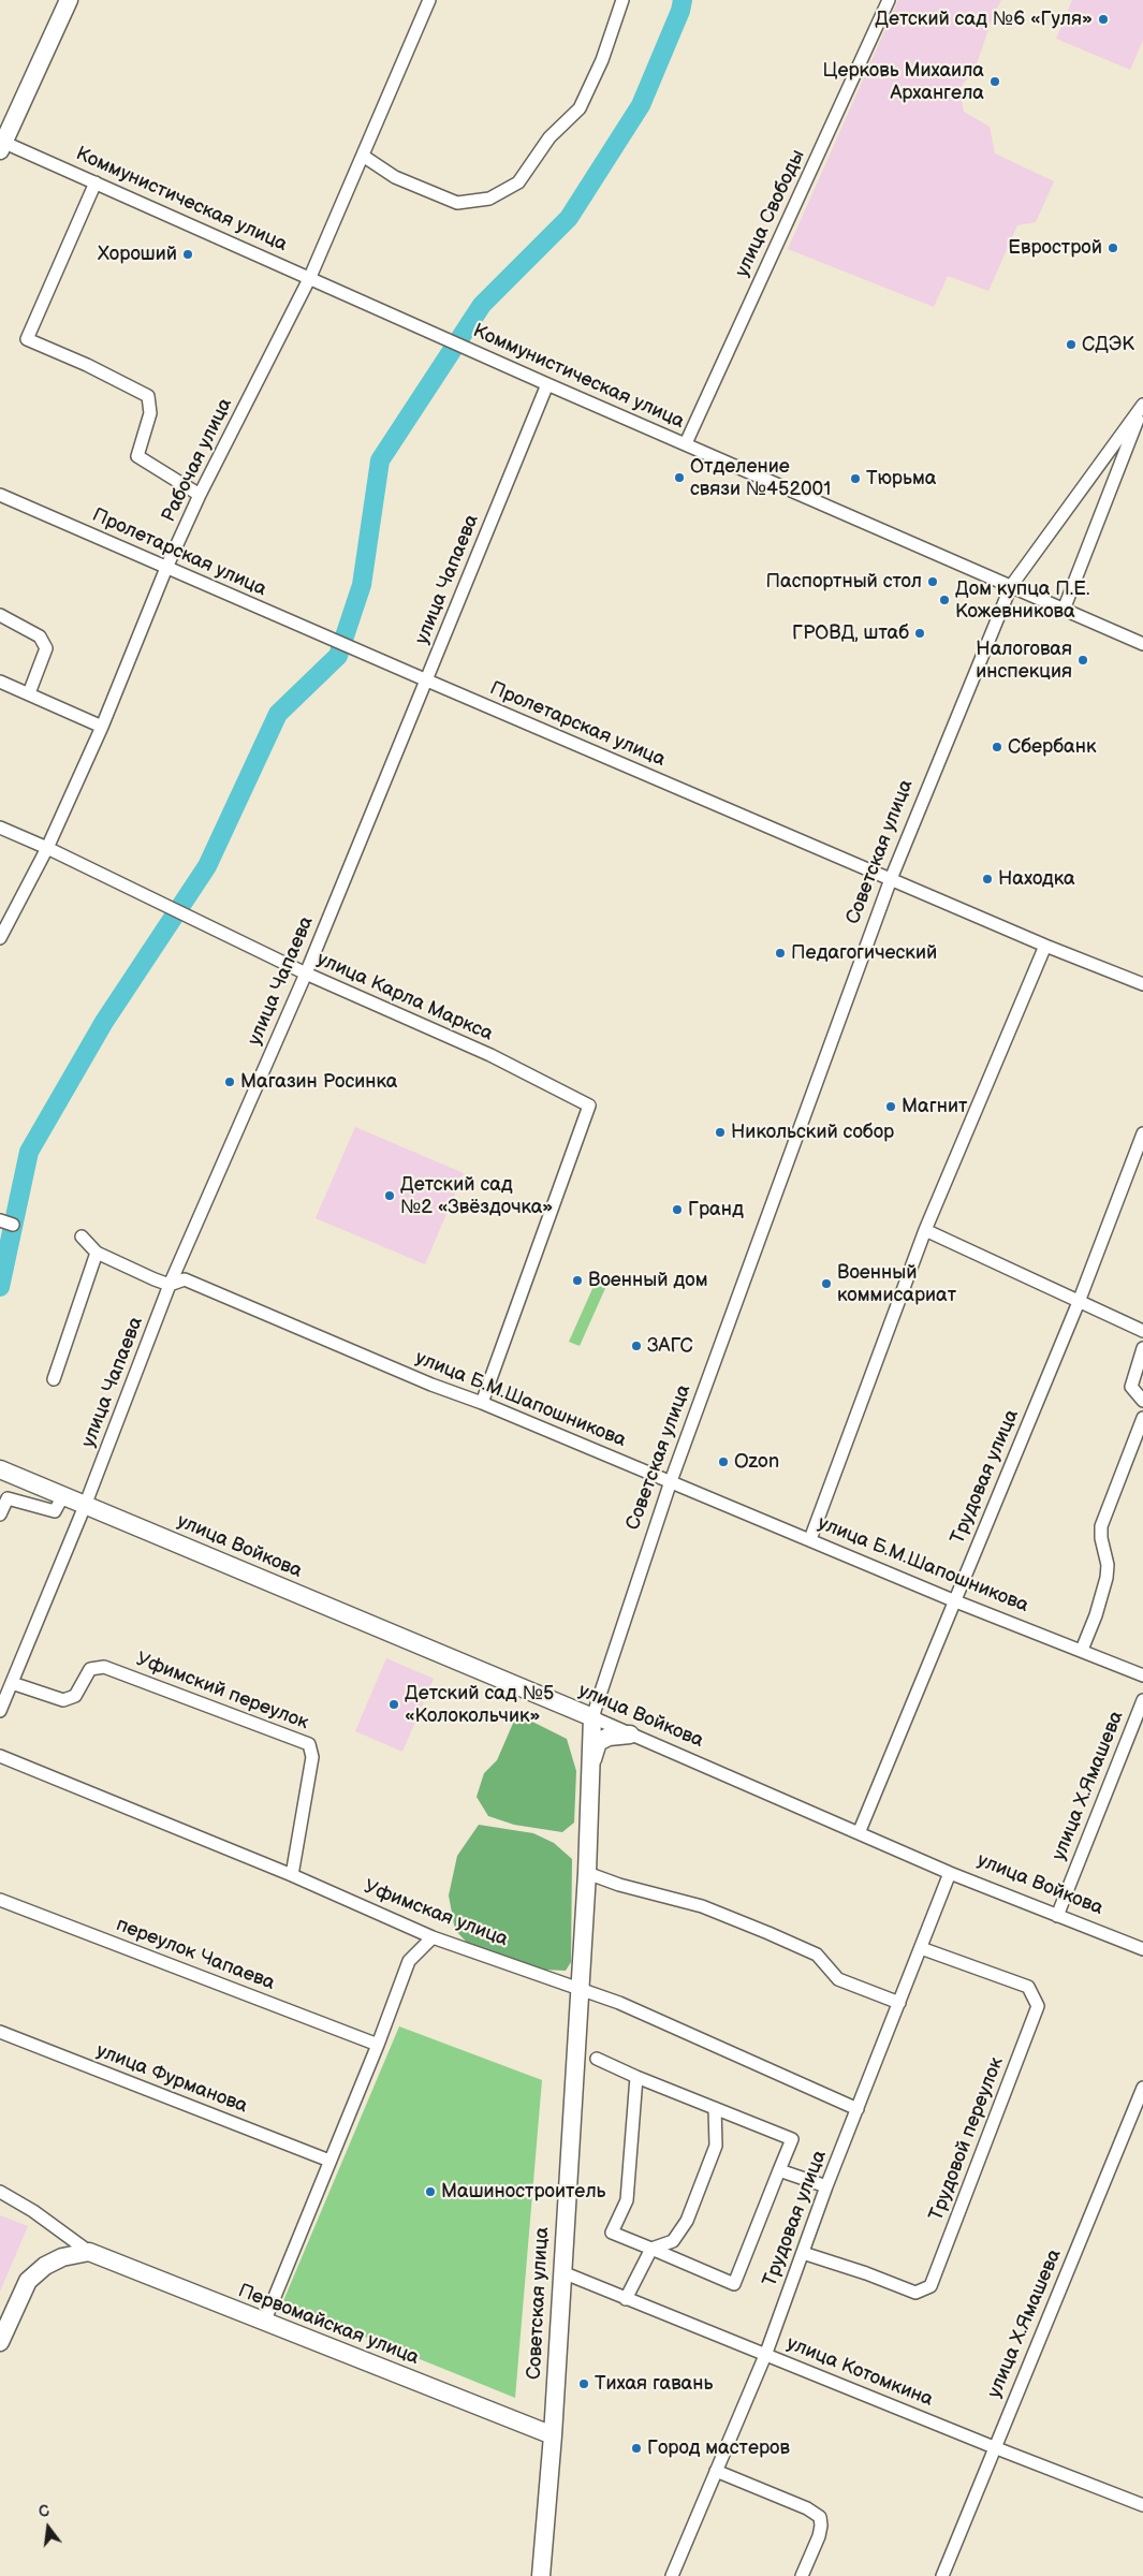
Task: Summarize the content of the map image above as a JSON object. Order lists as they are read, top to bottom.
{
  "streets": {
    "main road": ["Советская улица", "улица Войкова", "Первомайская улица"],
    "street": [
      "Коммунистическая улица",
      "улица Свободы",
      "Рабочая улица",
      "Пролетарская улица",
      "улица Чапаева",
      "улица Карла Маркса",
      "улица Б.М.Шапошникова",
      "Трудовая улица",
      "Уфимский переулок",
      "улица Х.Ямашева",
      "Уфимская улица",
      "переулок Чапаева",
      "улица Фурманова",
      "Трудовой переулок",
      "улица Котомкина"
    ]
  },
  "crossings": [
    ["Коммунистическая улица", "улица Свободы"],
    ["Коммунистическая улица", "Рабочая улица"],
    ["Коммунистическая улица", "улица Чапаева"],
    ["Коммунистическая улица", "Советская улица"],
    ["Рабочая улица", "Пролетарская улица"],
    ["Рабочая улица", "улица Карла Маркса"],
    ["Пролетарская улица", "улица Чапаева"],
    ["Пролетарская улица", "Советская улица"],
    ["улица Чапаева", "улица Карла Маркса"],
    ["улица Чапаева", "улица Б.М.Шапошникова"],
    ["улица Чапаева", "улица Войкова"],
    ["улица Чапаева", "Уфимский переулок"],
    ["Советская улица", "улица Б.М.Шапошникова"],
    ["Советская улица", "улица Войкова"],
    ["Советская улица", "Уфимская улица"],
    ["Советская улица", "Первомайская улица"],
    ["Советская улица", "улица Котомкина"],
    ["улица Карла Маркса", "улица Б.М.Шапошникова"],
    ["улица Б.М.Шапошникова", "Трудовая улица"],
    ["Трудовая улица", "улица Войкова"],
    ["Трудовая улица", "Уфимская улица"],
    ["Трудовая улица", "Трудовой переулок"],
    ["Трудовая улица", "улица Котомкина"],
    ["улица Войкова", "улица Х.Ямашева"],
    ["Уфимский переулок", "Уфимская улица"],
    ["улица Х.Ямашева", "улица Котомкина"]
  ],
  "places": [
    "Детский сад №6 «Гуля»",
    "Церковь Михаила Архангела",
    "Еврострой",
    "Хороший",
    "СДЭК",
    "Отделение связи №452001",
    "Тюрьма",
    "Паспортный стол",
    "Дом купца П.Е. Кожевникова",
    "ГРОВД, штаб",
    "Налоговая инспекция",
    "Сбербанк",
    "Находка",
    "Педагогический",
    "Магазин Росинка",
    "Магнит",
    "Никольский собор",
    "Детский сад №2 «Звёздочка»",
    "Гранд",
    "Военный дом",
    "Военный коммисариат",
    "ЗАГС",
    "Ozon",
    "Детский сад №5 «Колокольчик»",
    "Машиностроитель",
    "Тихая гавань",
    "Город мастеров"
  ],
  "north": "top"
}
